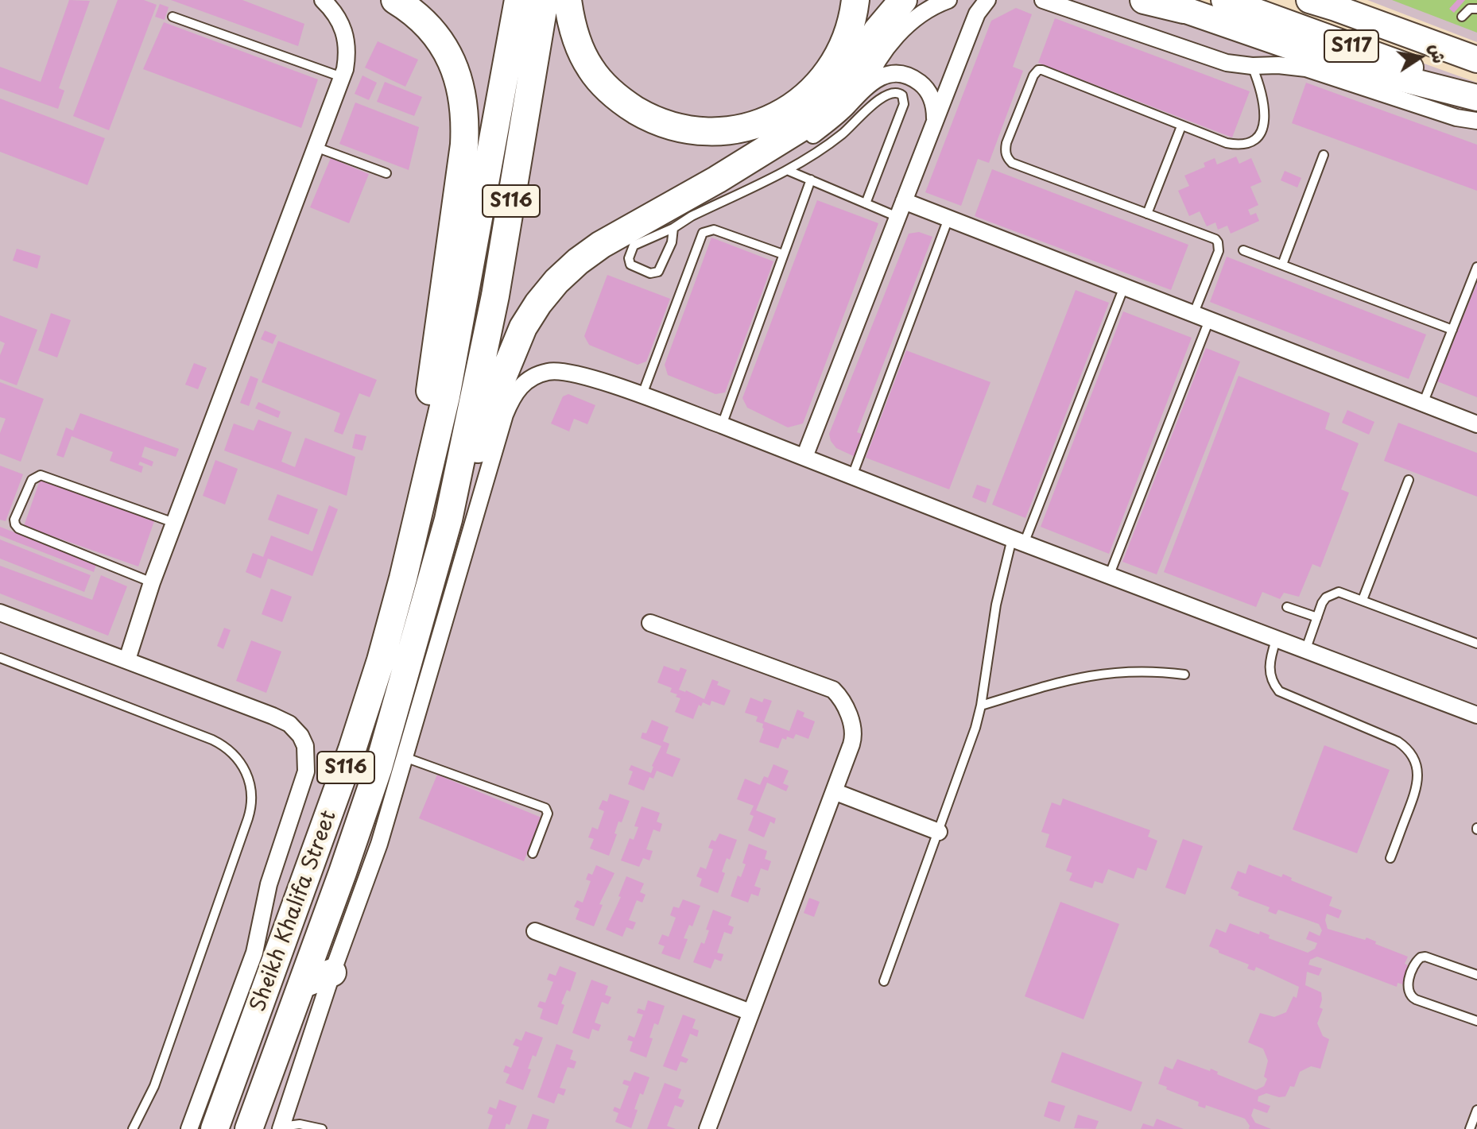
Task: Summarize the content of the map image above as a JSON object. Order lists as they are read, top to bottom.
{
  "streets": {
    "highway": ["S116", "Sheikh Khalifa Street"],
    "main road": ["S117"]
  },
  "crossings": [
    ["S116", "Sheikh Khalifa Street"]
  ],
  "north": "right"
}
